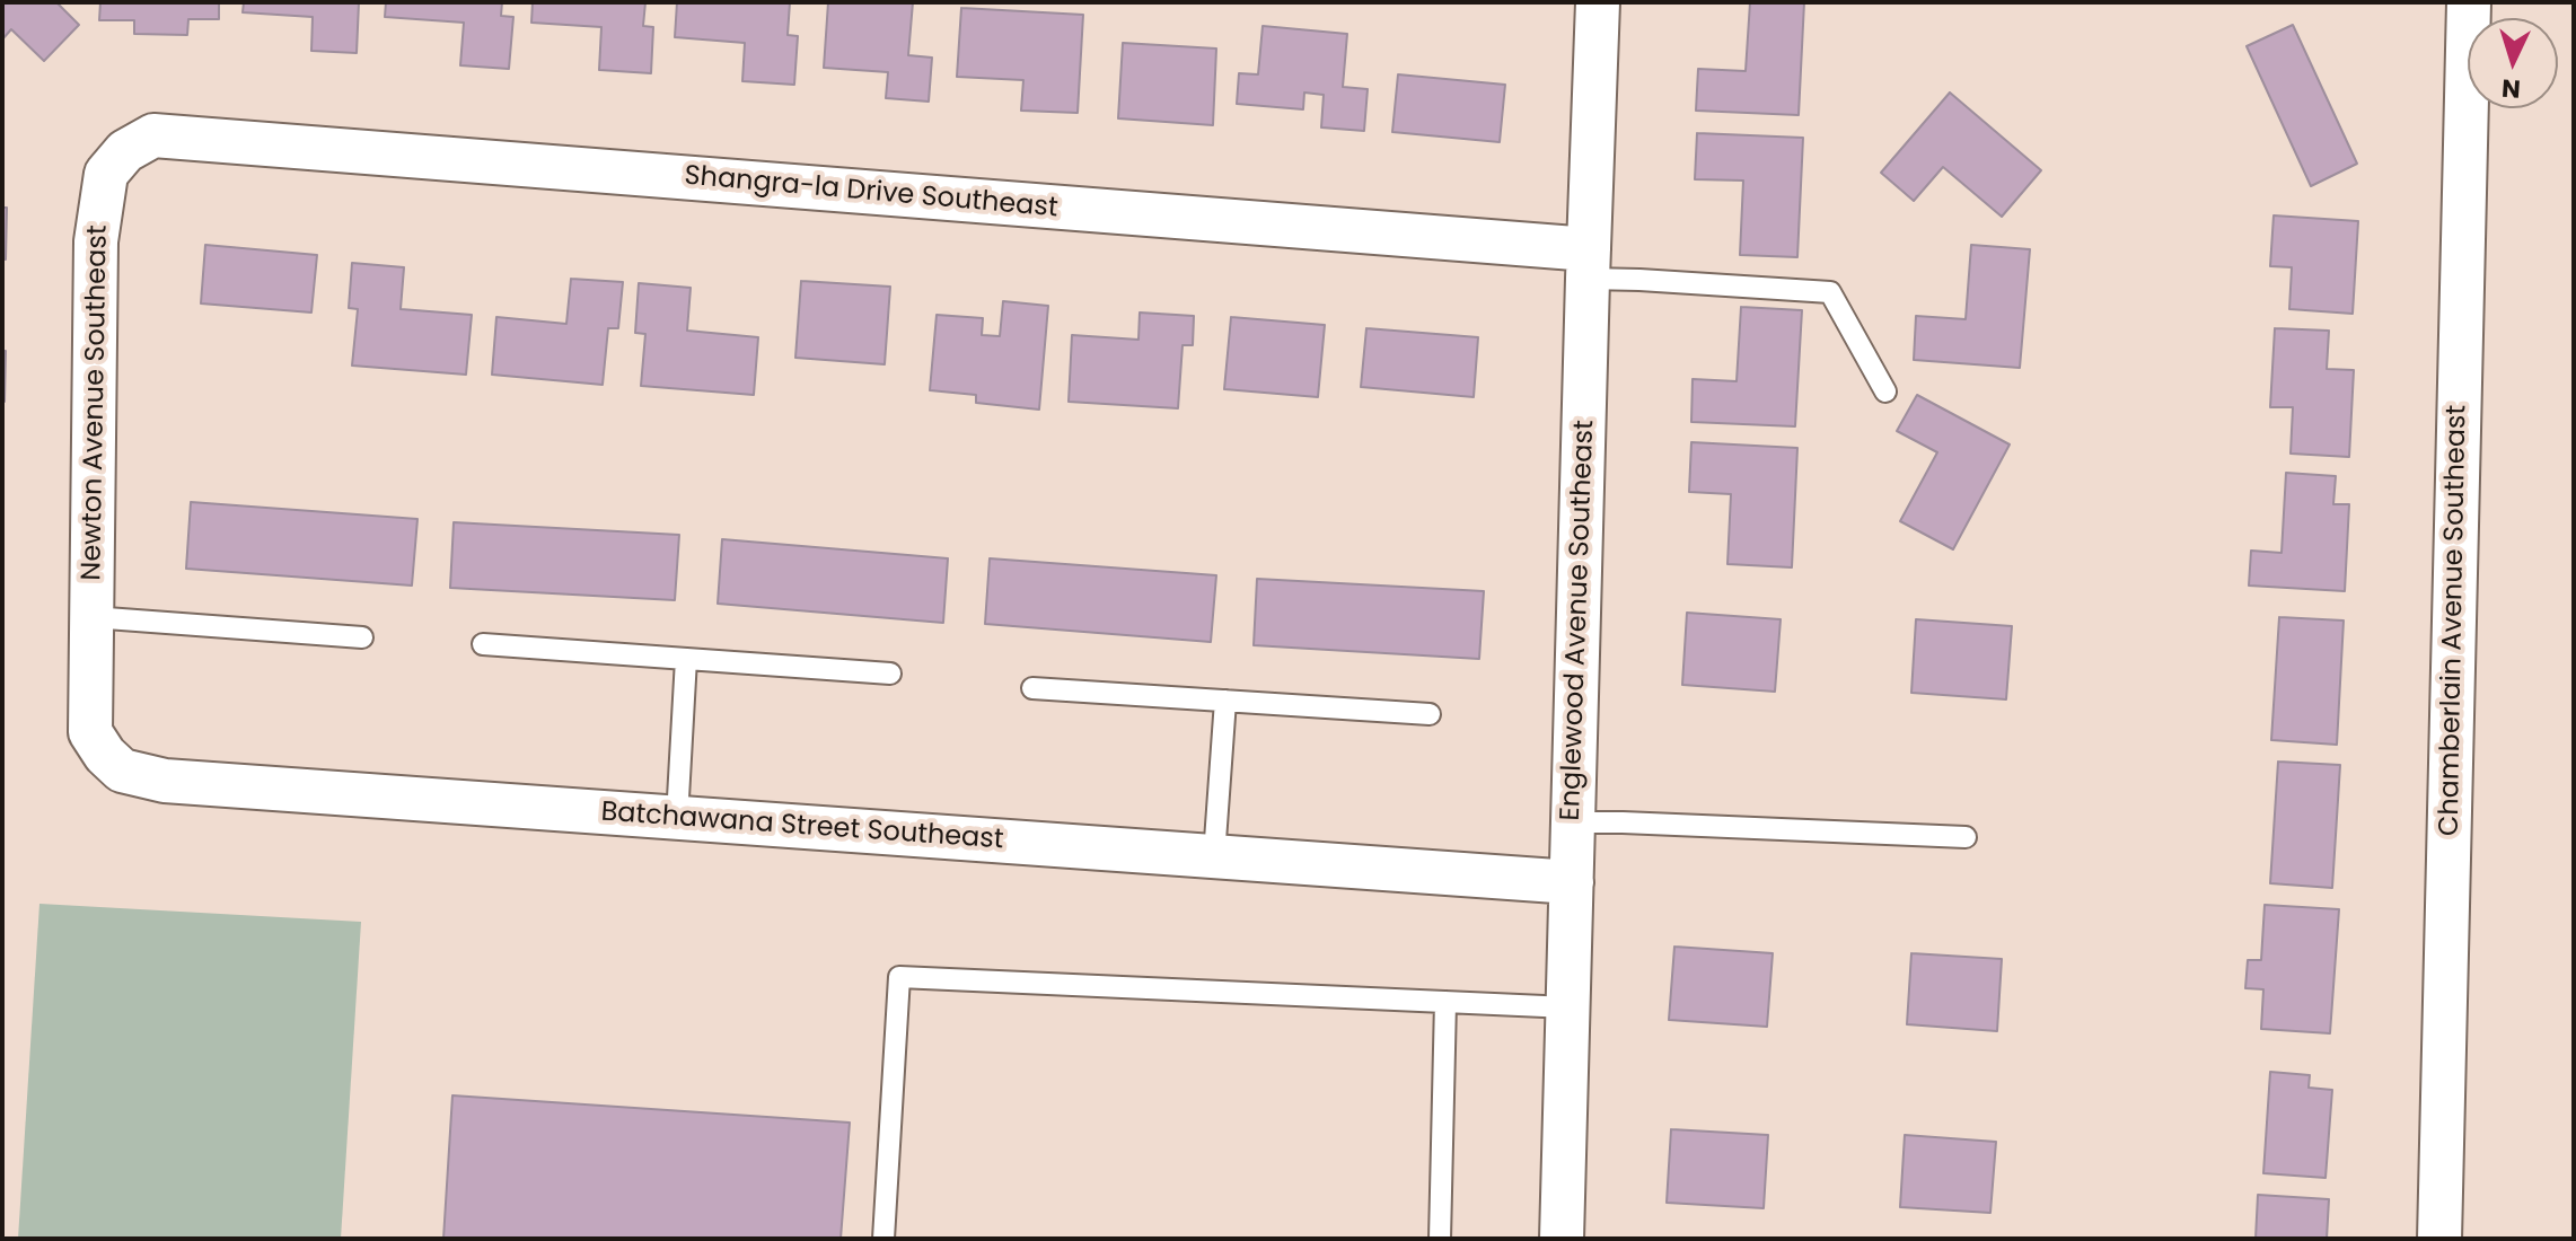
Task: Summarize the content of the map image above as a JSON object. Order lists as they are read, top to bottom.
{
  "streets": {
    "street": [
      "Shangra-la Drive Southeast",
      "Newton Avenue Southeast",
      "Englewood Avenue Southeast",
      "Chamberlain Avenue Southeast",
      "Batchawana Street Southeast"
    ]
  },
  "crossings": [
    ["Shangra-la Drive Southeast", "Newton Avenue Southeast"],
    ["Shangra-la Drive Southeast", "Englewood Avenue Southeast"],
    ["Newton Avenue Southeast", "Batchawana Street Southeast"],
    ["Englewood Avenue Southeast", "Batchawana Street Southeast"]
  ],
  "north": "bottom"
}
